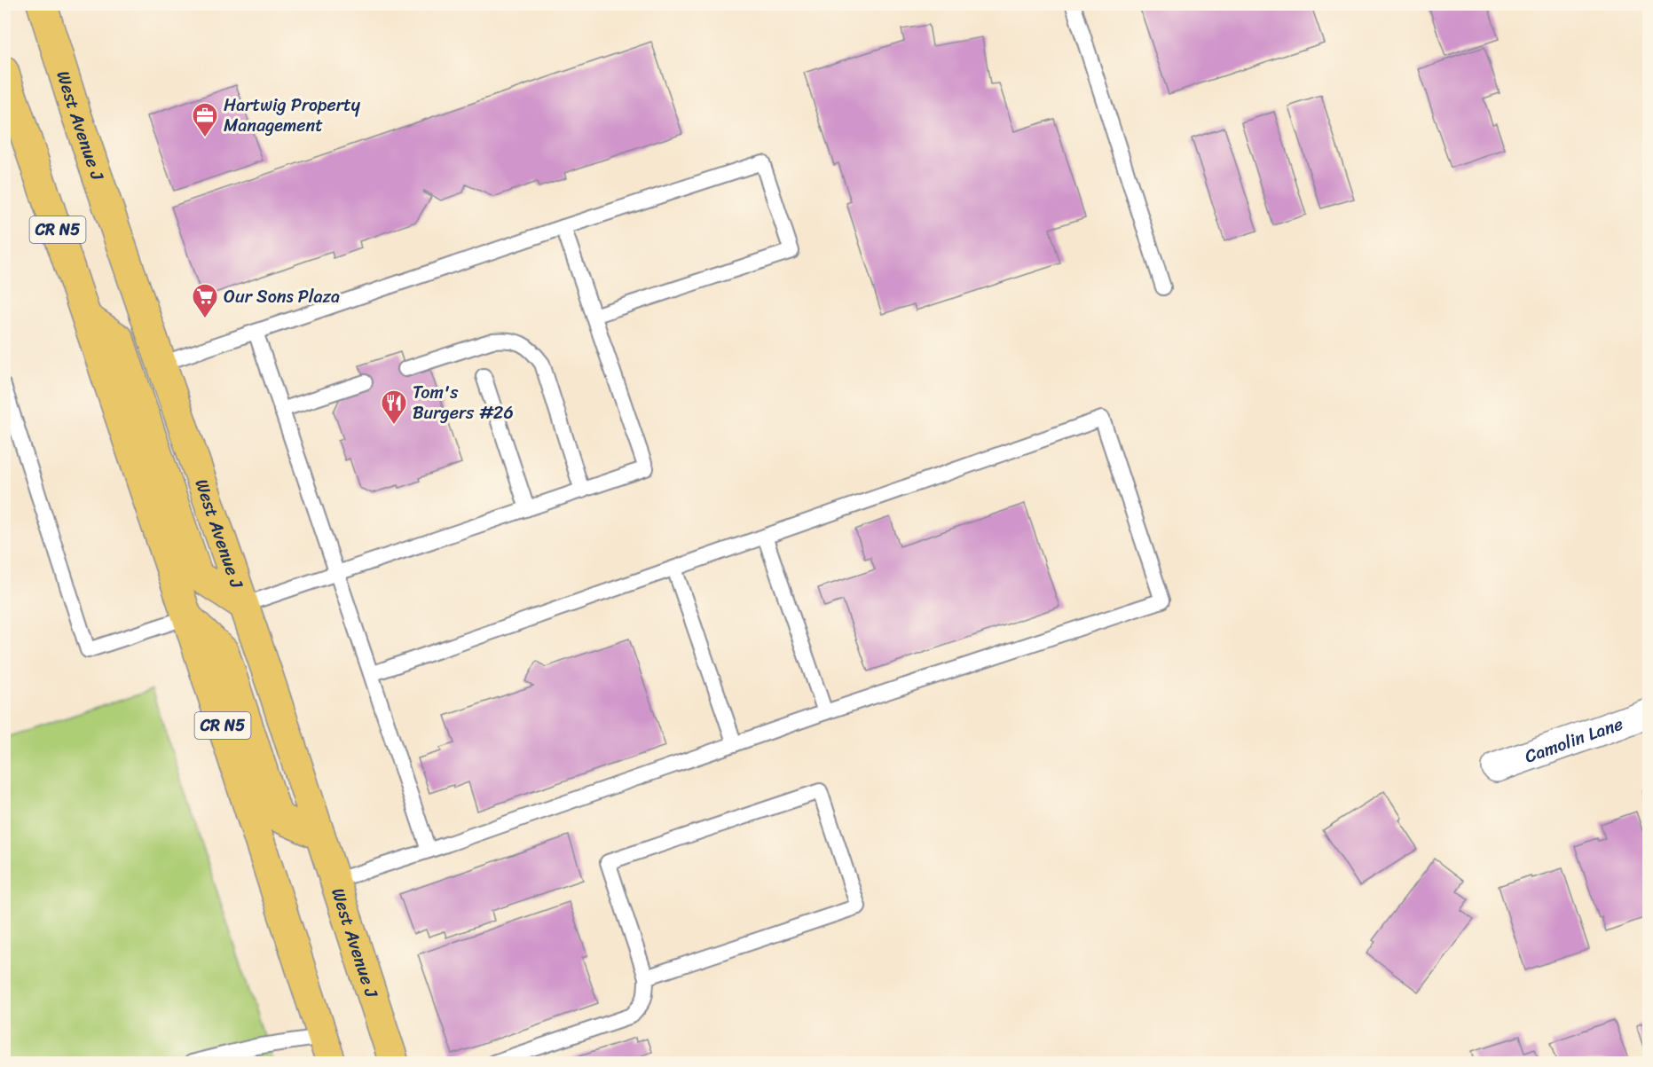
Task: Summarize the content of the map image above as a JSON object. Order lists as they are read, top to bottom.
{
  "streets": {
    "main road": ["West Avenue J", "CR N5"],
    "street": ["Camolin Lane"]
  },
  "places": {
    "office": ["Hartwig Property Management"],
    "supermarket": ["Our Sons Plaza"],
    "restaurant": ["Tom's Burgers #26"]
  }
}
